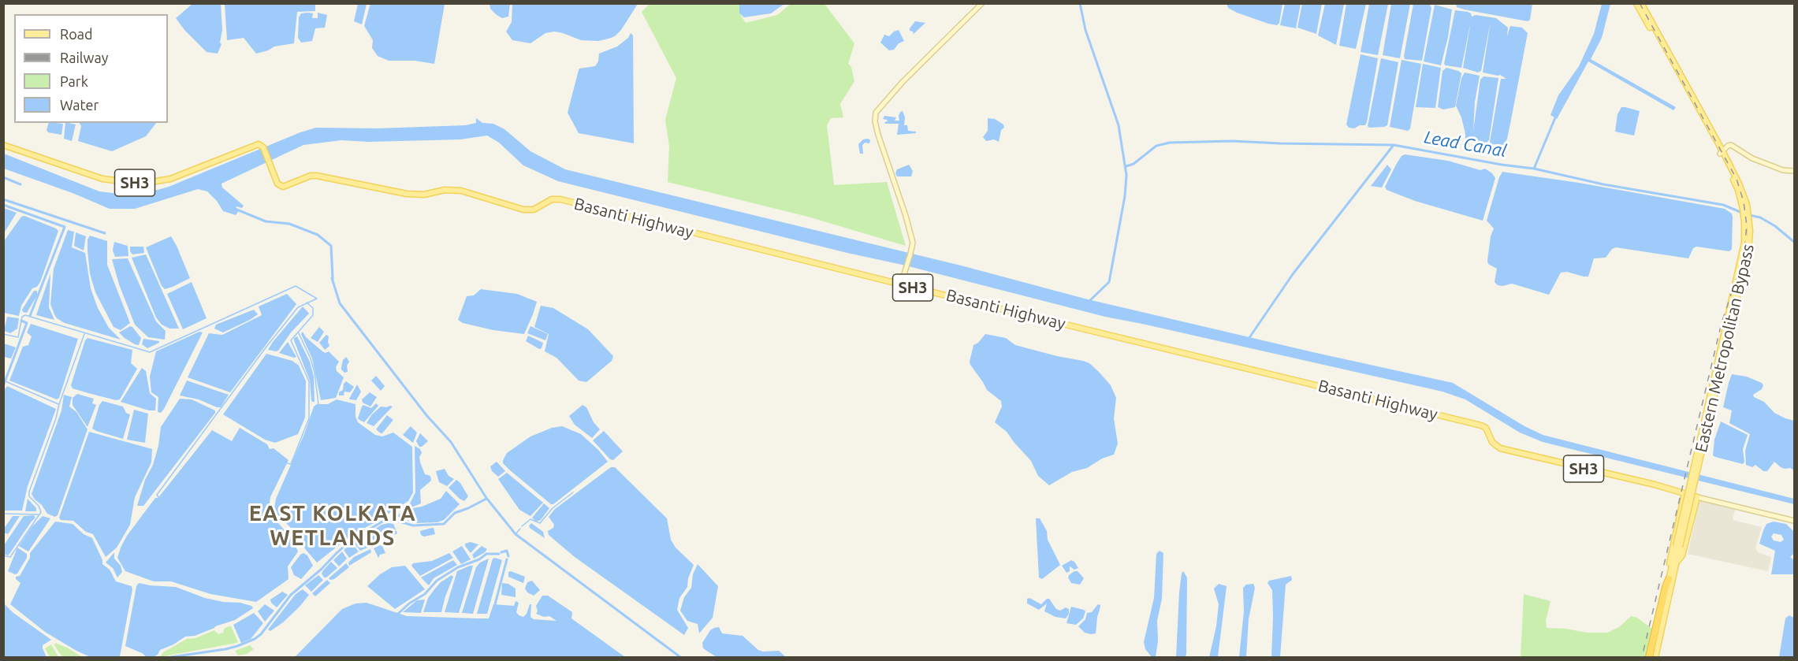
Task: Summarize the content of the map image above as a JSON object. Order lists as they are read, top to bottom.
{
  "streets": {
    "main road": ["SH3", "Basanti Highway", "Eastern Metropolitan Bypass"]
  },
  "crossings": [
    ["SH3", "Basanti Highway"]
  ],
  "districts": ["EAST KOLKATA WETLANDS"],
  "water": ["Lead Canal"],
  "legend": [
    "Road",
    "Railway",
    "Park",
    "Water"
  ]
}
